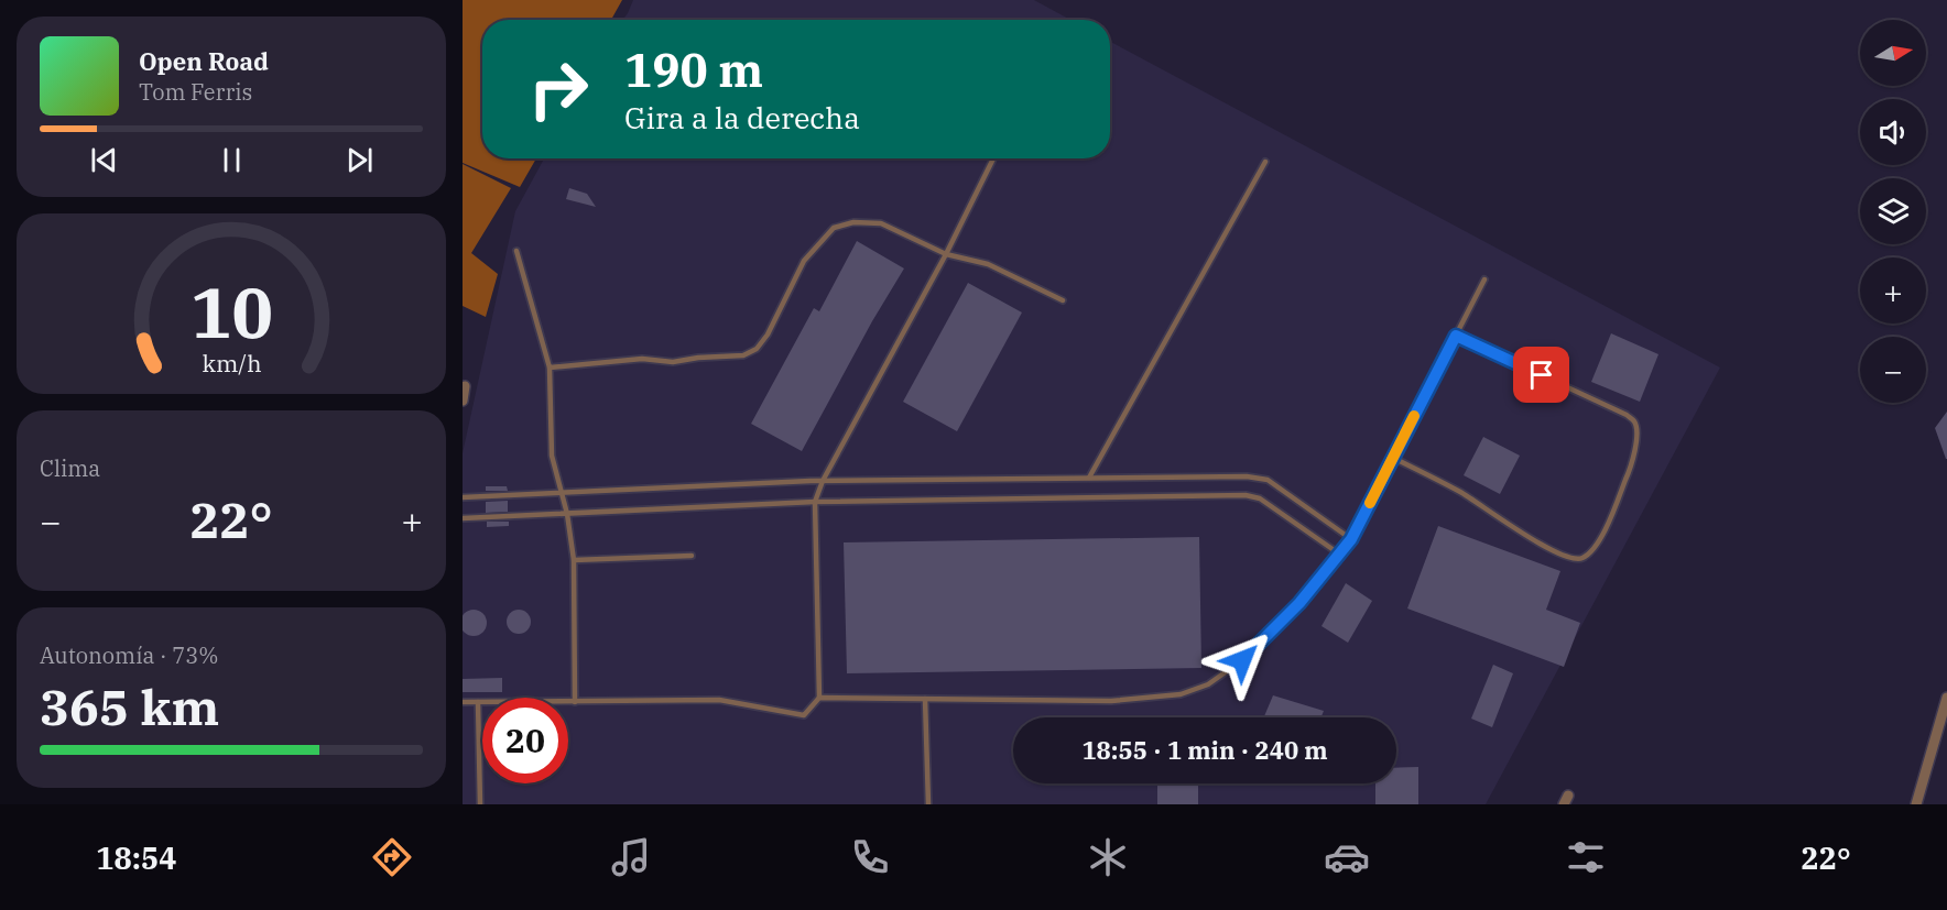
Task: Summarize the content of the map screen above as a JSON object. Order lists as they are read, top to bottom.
{
  "north": "right",
  "page": {
    "map_buttons": ["+", "−"],
    "turn": ["190 m", "Gira a la derecha"],
    "song": ["Open Road", "Tom Ferris"],
    "tile": [
      "Clima",
      ["Autonomía · 73%", "365 km"]
    ],
    "heat": ["−", "22°", "+"],
    "limit": "20",
    "trip": "18:55 · 1 min · 240 m",
    "tabs": ["18:54", "22°"],
    "gauge": ["10", "km/h"]
  }
}
